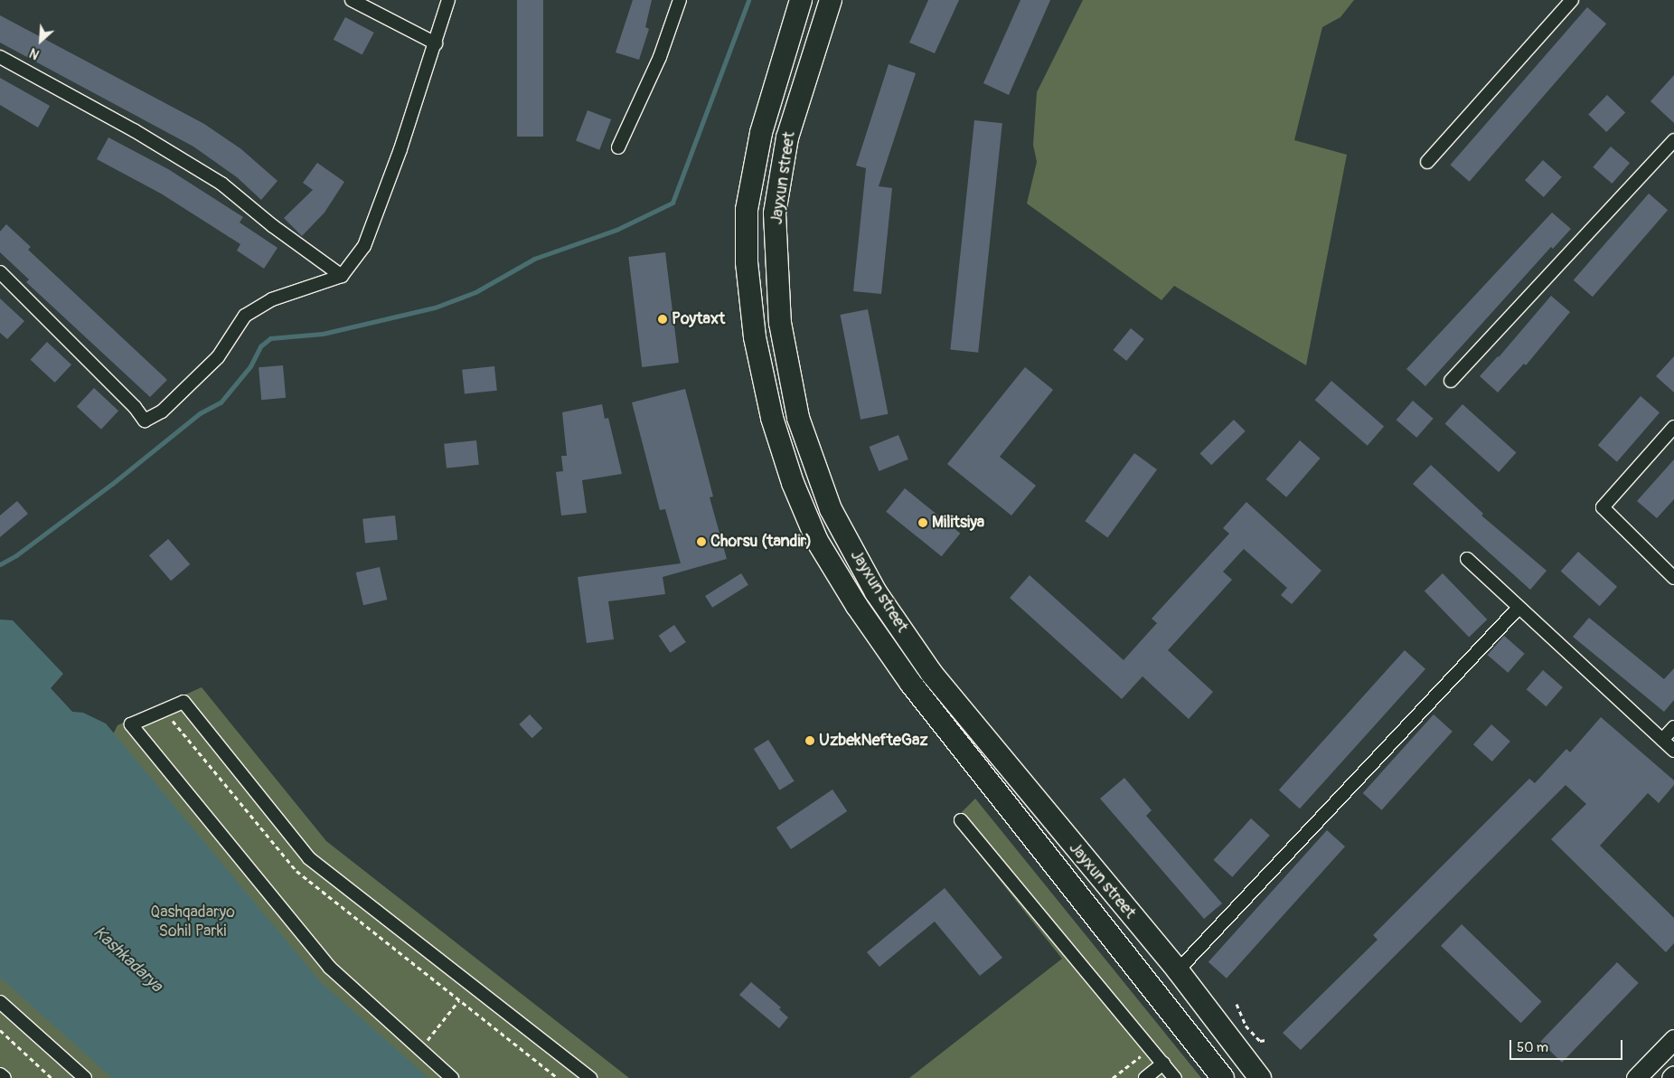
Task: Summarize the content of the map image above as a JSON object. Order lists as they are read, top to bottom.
{
  "streets": {
    "highway": ["Jayxun street"]
  },
  "water": ["Kashkadarya"],
  "parks": ["Qashqadaryo Sohil Parki"],
  "places": [
    "Poytaxt",
    "Militsiya",
    "Chorsu (tandir)",
    "UzbekNefteGaz"
  ],
  "scale_bar": "50 m",
  "north": "bottom left"
}
